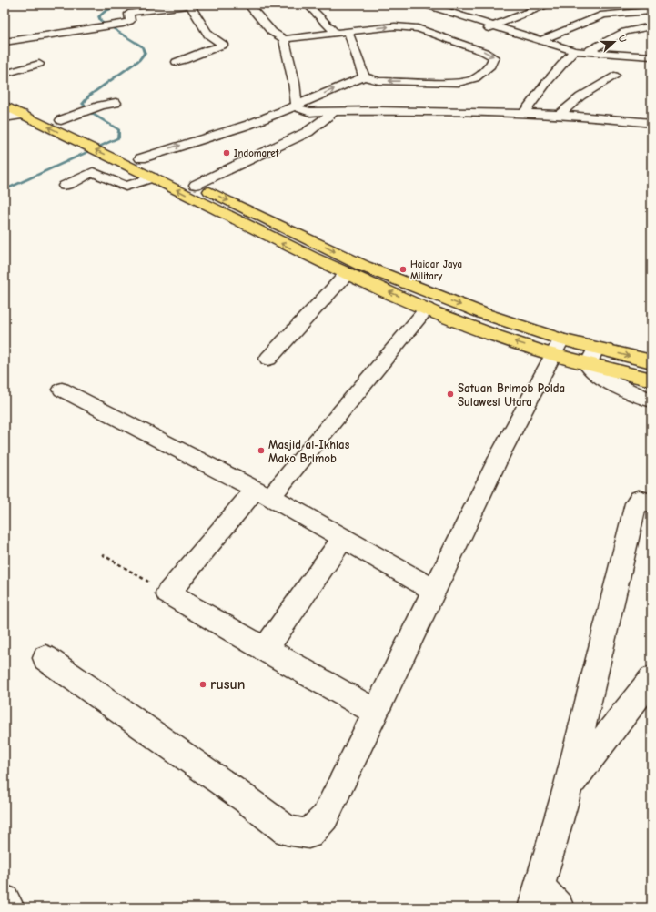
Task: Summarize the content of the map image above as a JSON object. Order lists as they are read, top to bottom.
{
  "places": [
    "Indomaret",
    "Haidar Jaya Military",
    "Satuan Brimob Polda Sulawesi Utara",
    "Masjid al-Ikhlas Mako Brimob",
    "rusun"
  ],
  "north": "right"
}
